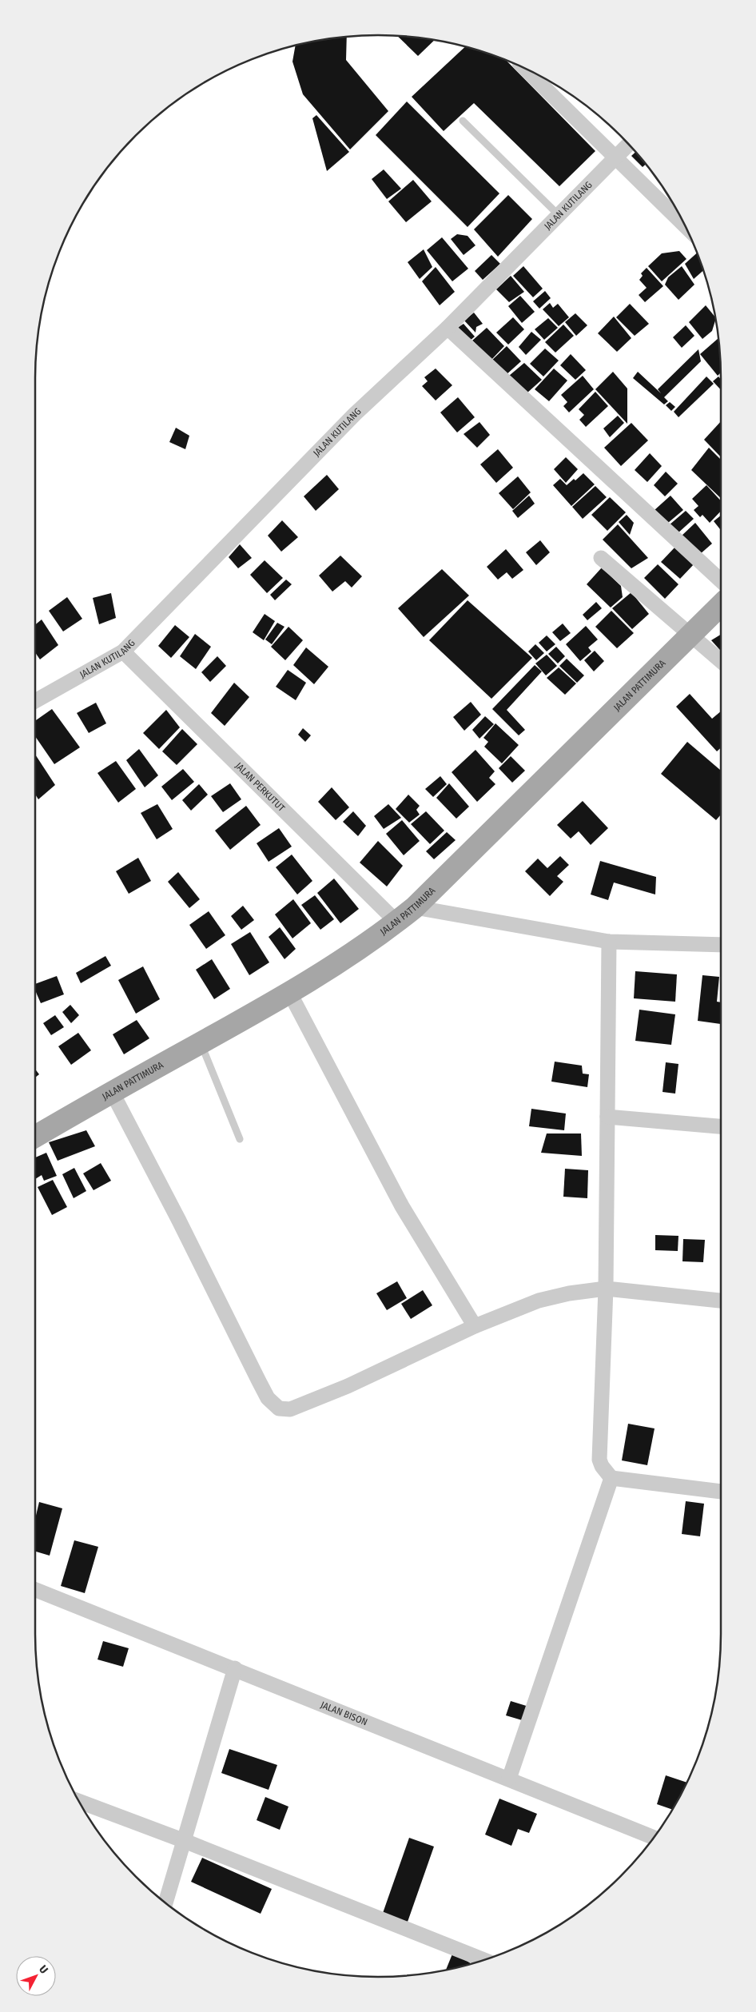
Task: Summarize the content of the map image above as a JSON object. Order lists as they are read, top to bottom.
{
  "streets": {
    "main road": ["JALAN PATTIMURA"],
    "street": ["JALAN KUTILANG", "JALAN PERKUTUT", "JALAN BISON"]
  },
  "crossings": [
    ["JALAN KUTILANG", "JALAN PERKUTUT"],
    ["JALAN PATTIMURA", "JALAN PERKUTUT"]
  ],
  "north": "top right"
}
